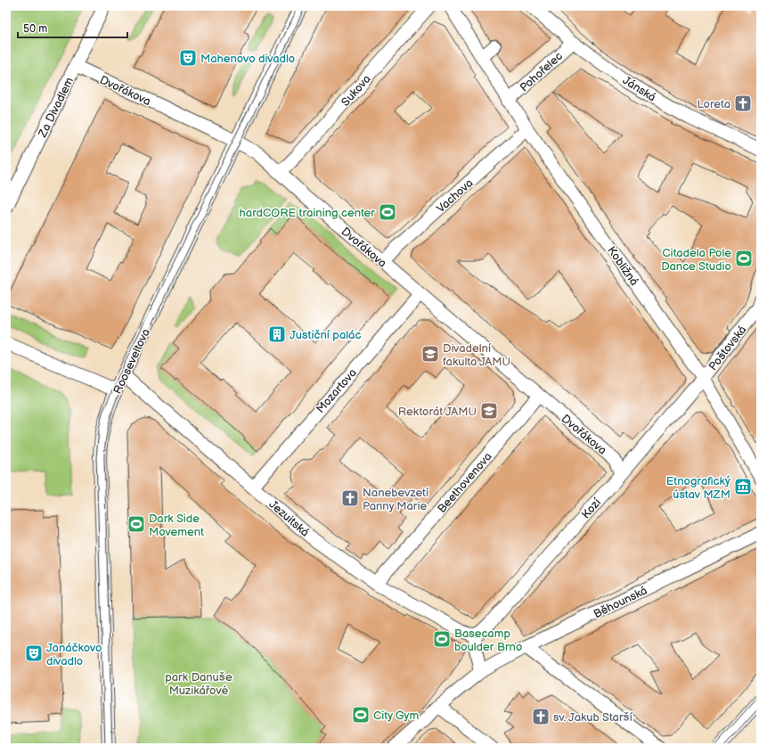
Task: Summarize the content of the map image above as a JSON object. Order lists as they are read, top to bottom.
{
  "streets": {
    "street": [
      "Pohořelec",
      "Jánská",
      "Dvořákova",
      "Sukova",
      "Za Divadlem",
      "Vachova",
      "Kobližná",
      "Poštovská",
      "Rooseveltova",
      "Mozartova",
      "Beethovenova",
      "Kozí",
      "Jezuitská",
      "Běhounská"
    ]
  },
  "crossings": [
    ["Pohořelec", "Jánská"],
    ["Pohořelec", "Kobližná"],
    ["Dvořákova", "Sukova"],
    ["Dvořákova", "Za Divadlem"],
    ["Dvořákova", "Vachova"],
    ["Dvořákova", "Rooseveltova"],
    ["Dvořákova", "Mozartova"],
    ["Dvořákova", "Beethovenova"],
    ["Dvořákova", "Kozí"],
    ["Vachova", "Kobližná"],
    ["Kobližná", "Poštovská"],
    ["Kobližná", "Kozí"],
    ["Poštovská", "Kozí"],
    ["Rooseveltova", "Jezuitská"],
    ["Mozartova", "Jezuitská"],
    ["Beethovenova", "Jezuitská"],
    ["Kozí", "Jezuitská"]
  ],
  "parks": ["park Danuše Muzikářové"],
  "places": {
    "theatre": ["Mahenovo divadlo", "Janáčkovo divadlo"],
    "church": ["Loreta", "Nanebevzetí Panny Marie", "sv. Jakub Starší"],
    "sports": [
      "hardCORE training center",
      "Citadela Pole Dance Studio",
      "Dark Side Movement",
      "Basecamp boulder Brno",
      "City Gym"
    ],
    "building": ["Justiční palác"],
    "school or university": ["Divadelní fakulta JAMU", "Rektorát JAMU"],
    "museum": ["Etnografický ústav MZM"]
  },
  "scale_bar": "50 m"
}
